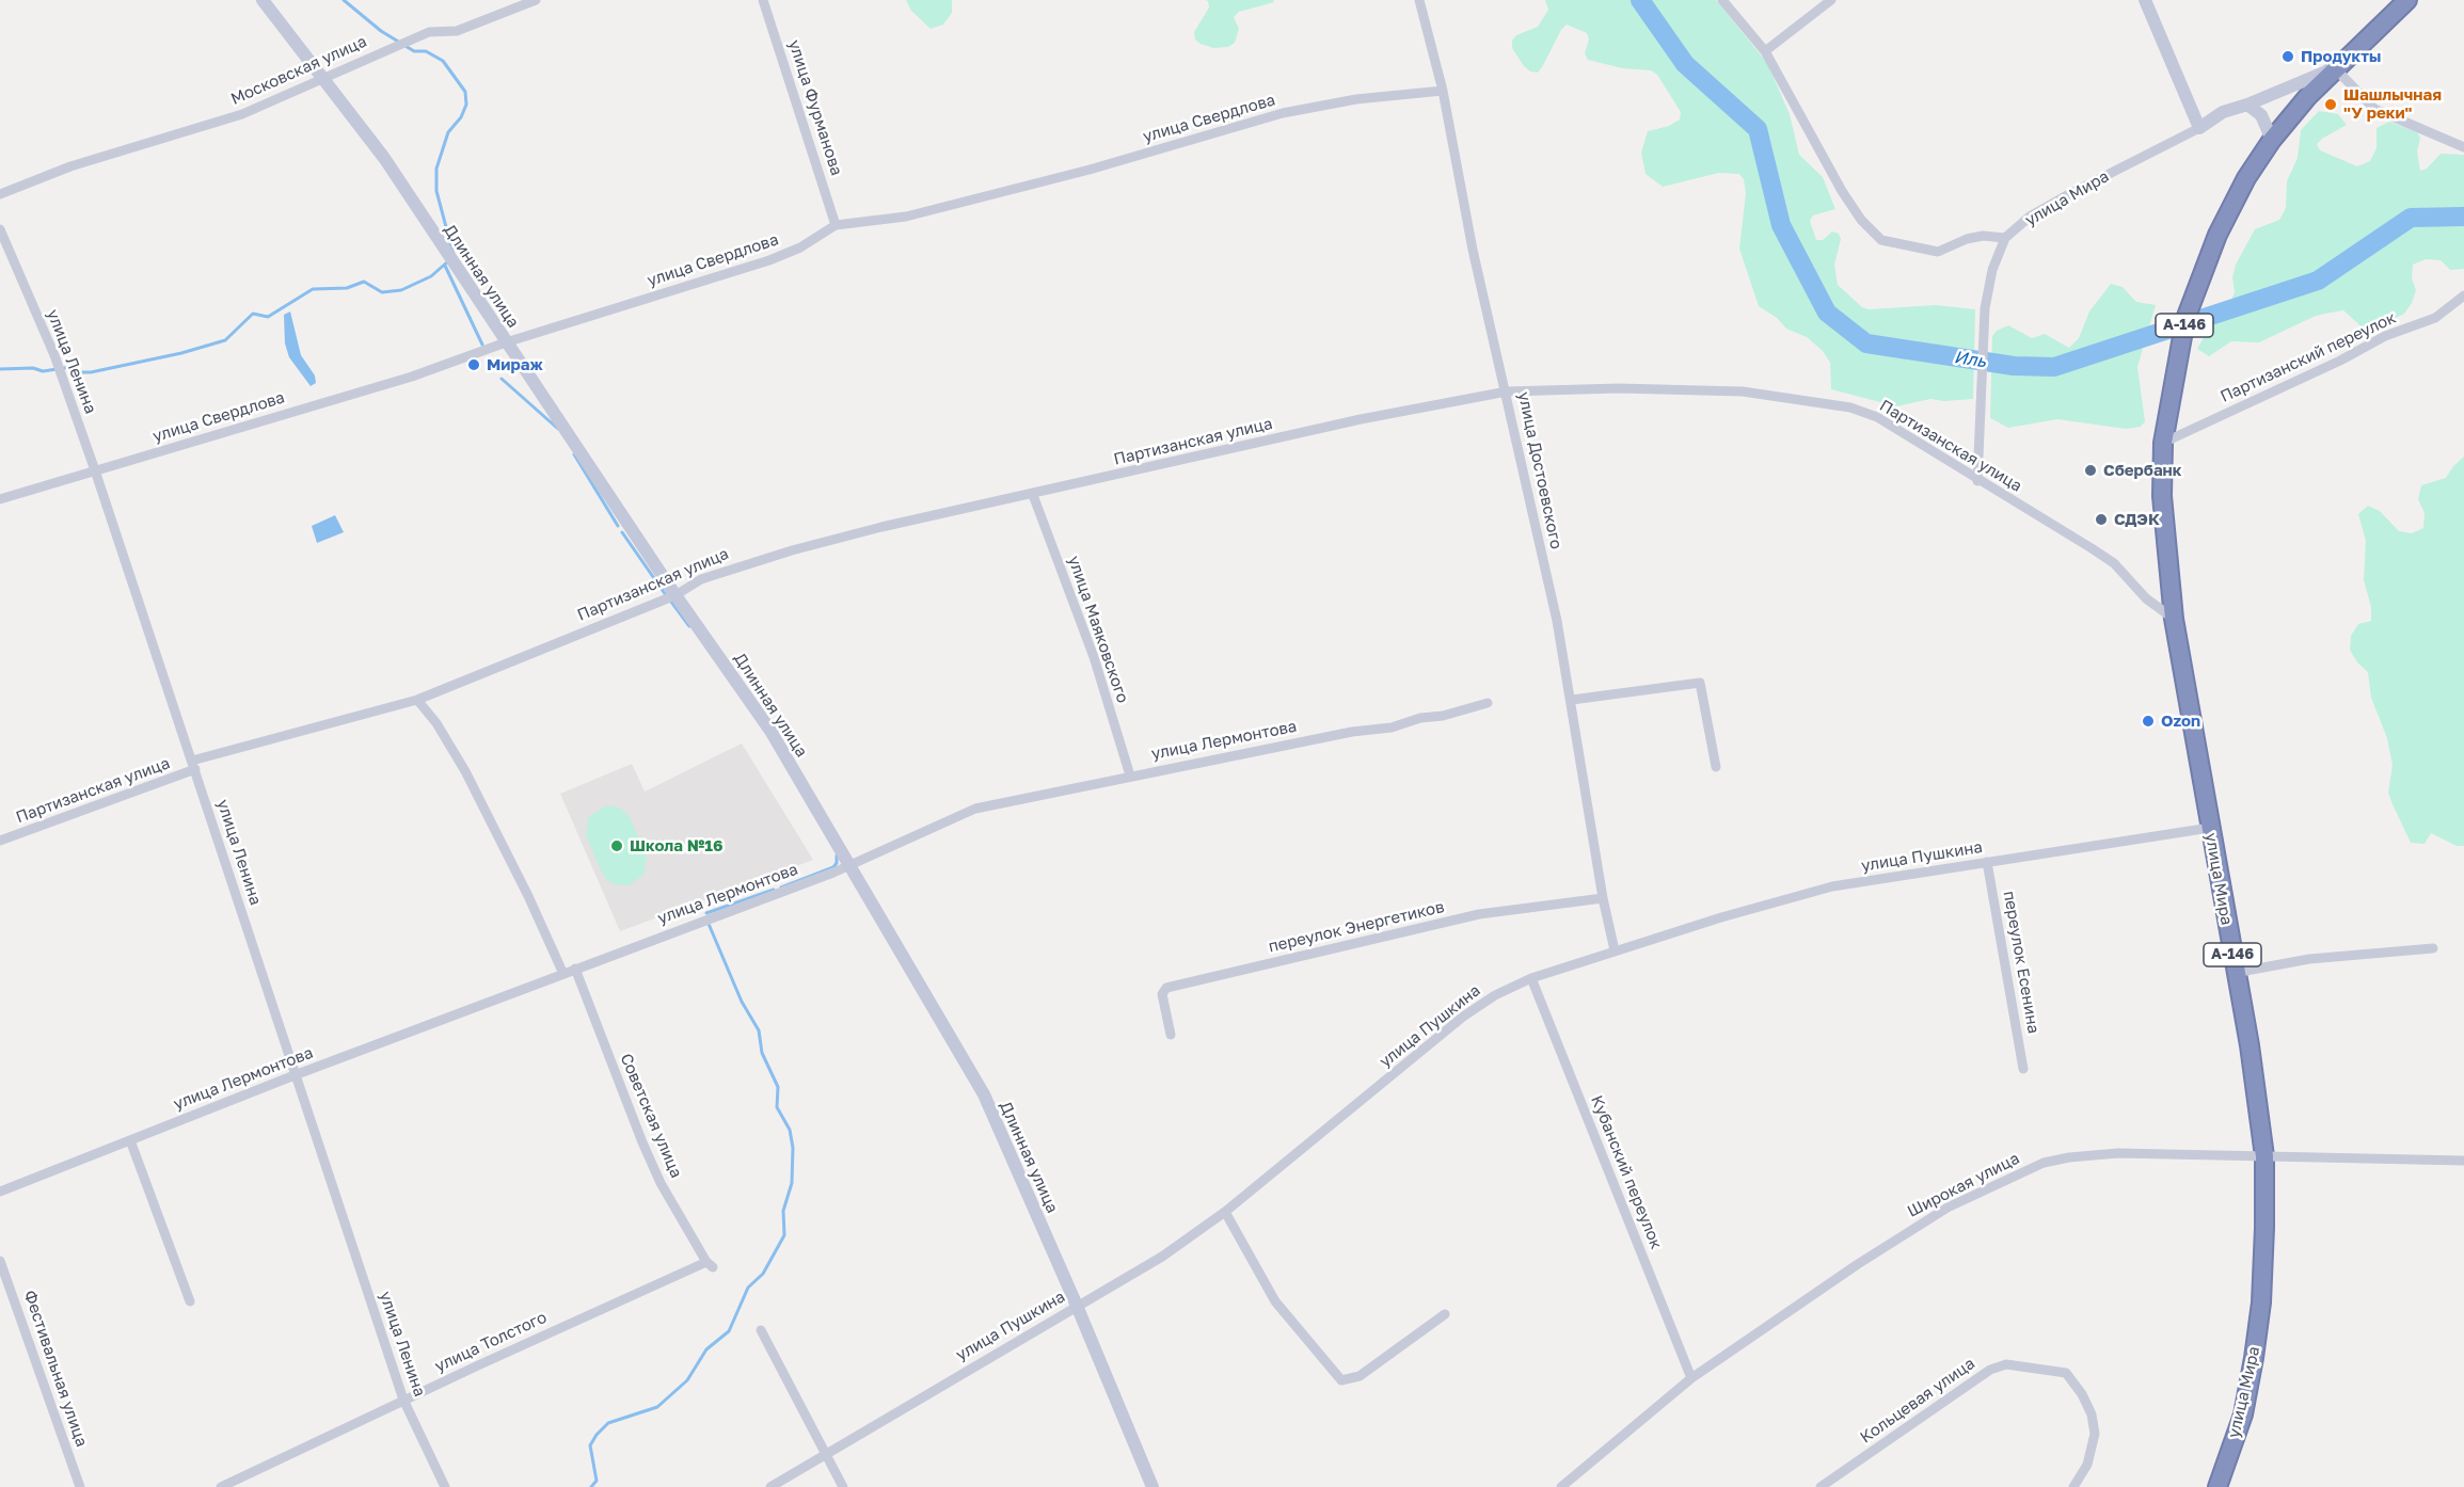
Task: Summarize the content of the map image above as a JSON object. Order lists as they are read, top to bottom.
{
  "streets": {
    "highway": ["улица Мира", "А-146"],
    "main road": ["Длинная улица"],
    "street": [
      "Московская улица",
      "улица Фурманова",
      "улица Свердлова",
      "Партизанский переулок",
      "улица Ленина",
      "Партизанская улица",
      "улица Достоевского",
      "улица Маяковского",
      "улица Лермонтова",
      "улица Пушкина",
      "переулок Энергетиков",
      "переулок Есенина",
      "Советская улица",
      "Кубанский переулок",
      "Широкая улица",
      "улица Толстого",
      "Фестивальная улица",
      "Кольцевая улица"
    ]
  },
  "crossings": [
    ["Московская улица", "Длинная улица"],
    ["улица Фурманова", "улица Свердлова"],
    ["улица Свердлова", "Длинная улица"],
    ["улица Свердлова", "улица Ленина"],
    ["улица Свердлова", "улица Достоевского"],
    ["улица Мира", "Партизанский переулок"],
    ["улица Мира", "Партизанская улица"],
    ["улица Мира", "улица Пушкина"],
    ["улица Мира", "Широкая улица"],
    ["Длинная улица", "Партизанская улица"],
    ["Длинная улица", "улица Лермонтова"],
    ["Длинная улица", "улица Пушкина"],
    ["улица Ленина", "Партизанская улица"],
    ["улица Ленина", "улица Лермонтова"],
    ["улица Ленина", "улица Толстого"],
    ["Партизанская улица", "улица Достоевского"],
    ["Партизанская улица", "улица Маяковского"],
    ["улица Достоевского", "улица Пушкина"],
    ["улица Достоевского", "переулок Энергетиков"],
    ["улица Маяковского", "улица Лермонтова"],
    ["улица Лермонтова", "Советская улица"],
    ["улица Пушкина", "переулок Есенина"],
    ["улица Пушкина", "Кубанский переулок"],
    ["Советская улица", "улица Толстого"],
    ["Кубанский переулок", "Широкая улица"]
  ],
  "water": ["Иль"],
  "places": [
    "Продукты",
    "Шашлычная \"У реки\"",
    "Мираж",
    "Сбербанк",
    "СДЭК",
    "Ozon",
    "Школа №16"
  ]
}
